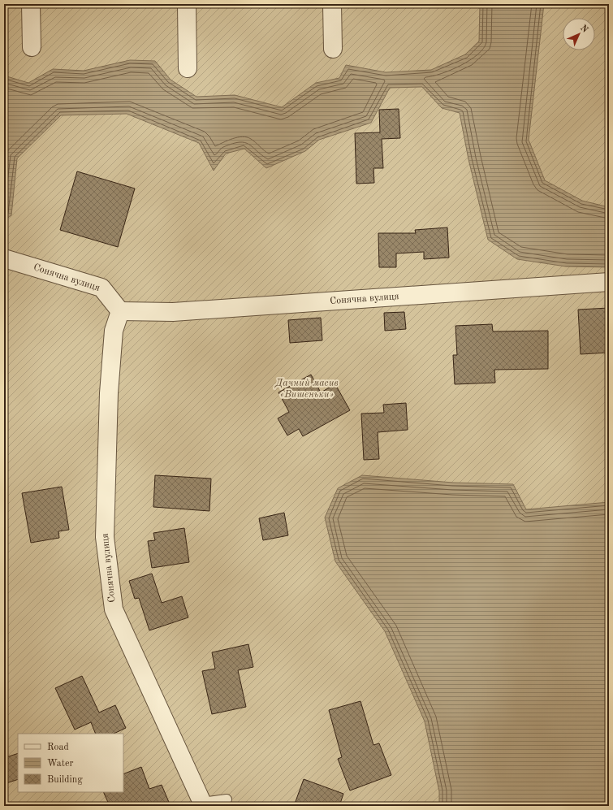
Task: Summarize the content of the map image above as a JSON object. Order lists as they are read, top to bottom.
{
  "streets": {
    "street": ["Сонячна вулиця"]
  },
  "parks": ["Дачний масив «Вишеньки»"],
  "legend": ["Road", "Water", "Building"],
  "north": "top right"
}
